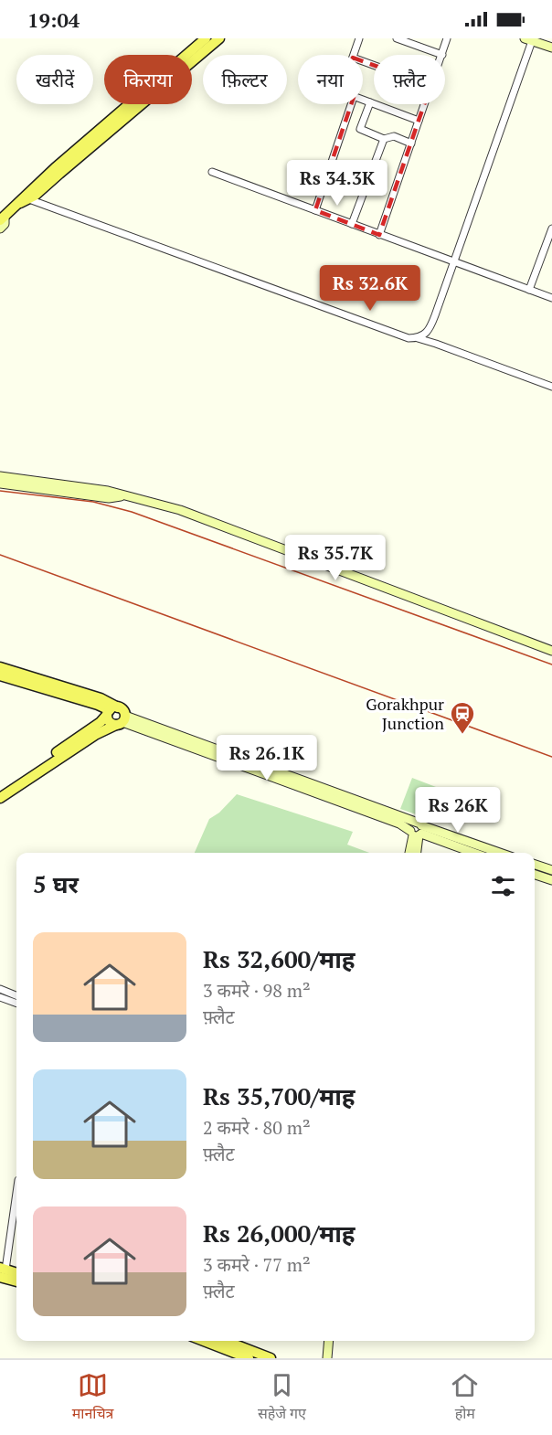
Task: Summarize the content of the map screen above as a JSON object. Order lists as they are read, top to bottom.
{
  "places": {
    "station": ["Gorakhpur Junction"]
  },
  "page": {
    "status": "19:04",
    "chip": [
      "खरीदें",
      "किराया",
      "फ़िल्टर",
      "नया",
      "फ़्लैट"
    ],
    "price": [
      "Rs 34.3K",
      "Rs 32.6K",
      "Rs 35.7K",
      "Rs 26.1K",
      "Rs 26K"
    ],
    "heading": "5 घर",
    "list": [
      {
        "name": "Rs 32,600/माह",
        "note": "3 कमरे · 98 m² · फ़्लैट"
      },
      {
        "name": "Rs 35,700/माह",
        "note": "2 कमरे · 80 m² · फ़्लैट"
      },
      {
        "name": "Rs 26,000/माह",
        "note": "3 कमरे · 77 m² · फ़्लैट"
      }
    ],
    "tabs": ["मानचित्र", "सहेजे गए", "होम"]
  }
}
